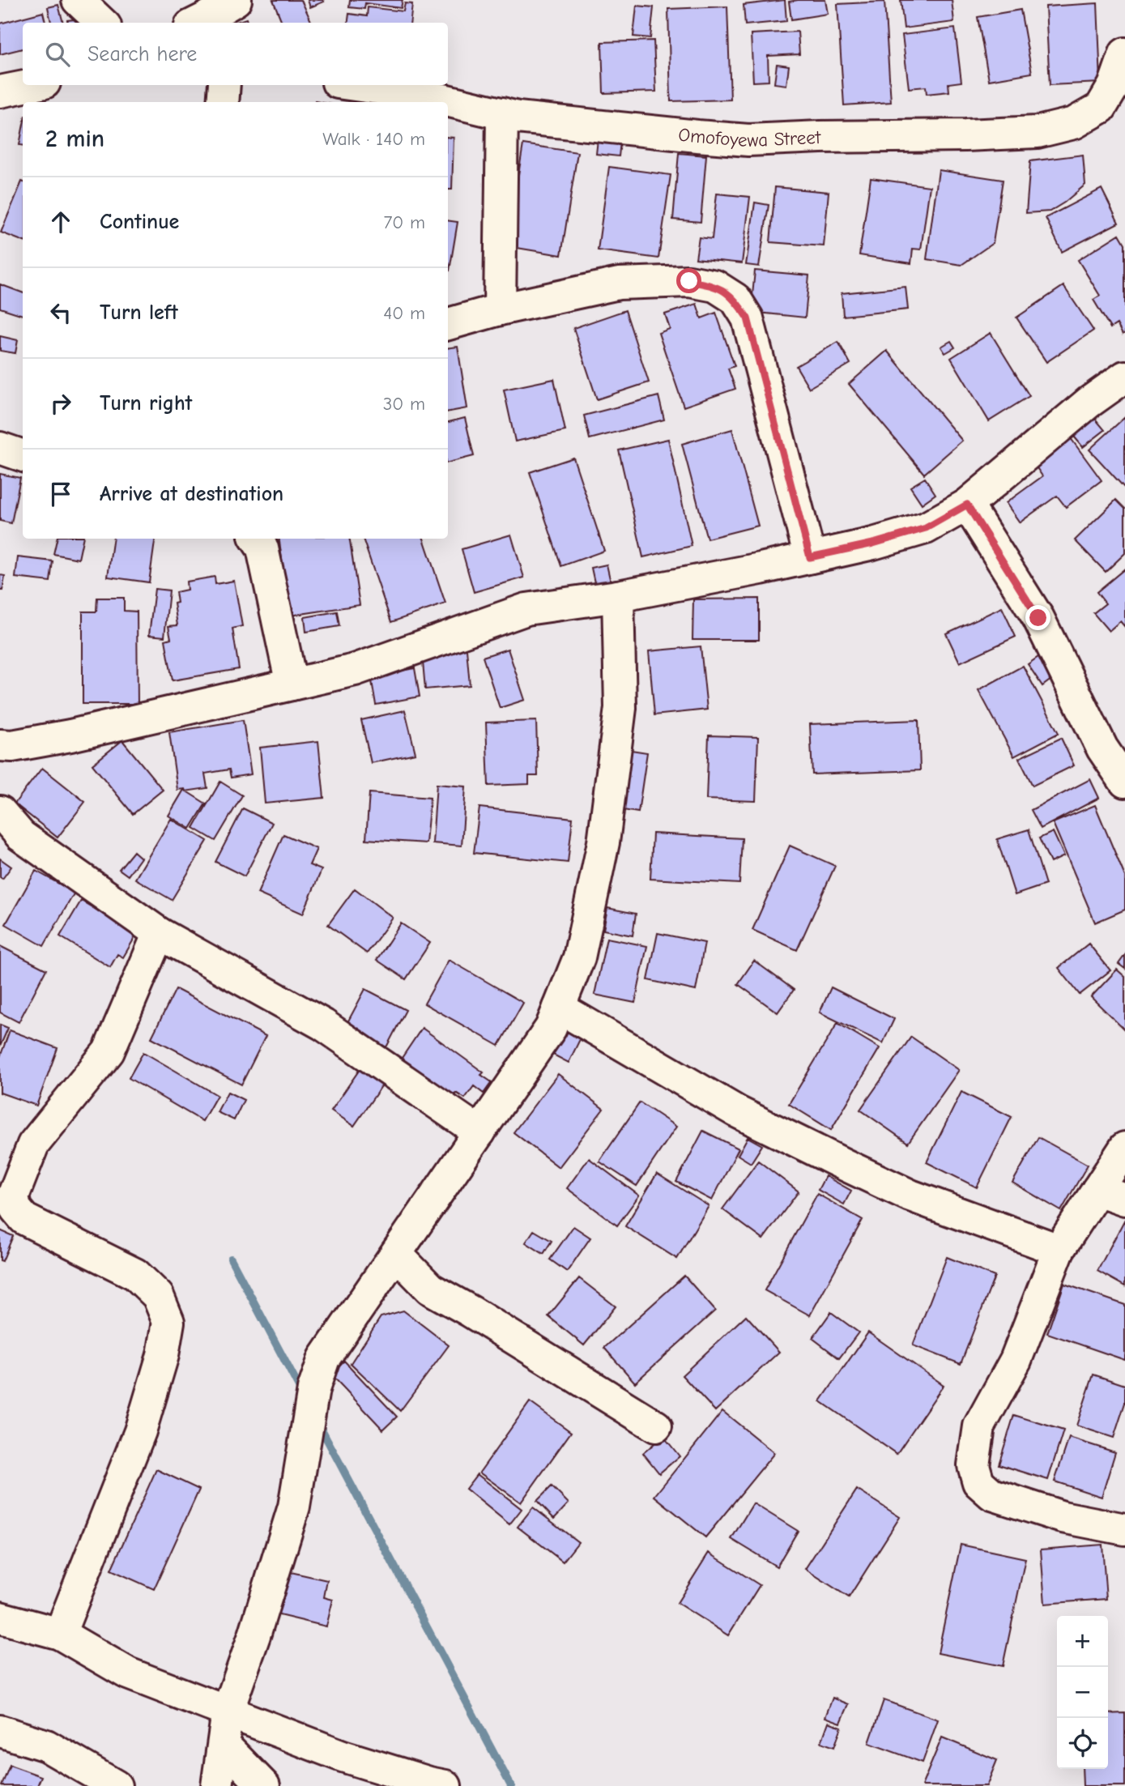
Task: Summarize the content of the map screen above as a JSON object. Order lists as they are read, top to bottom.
{
  "streets": {
    "street": ["Omofoyewa Street"]
  },
  "page": {
    "search": "Search here",
    "heading": ["2 min", "Walk · 140 m"],
    "list": [
      ["Continue", "70 m"],
      ["Turn left", "40 m"],
      ["Turn right", "30 m"],
      "Arrive at destination"
    ],
    "map_buttons": ["+", "−"]
  }
}
